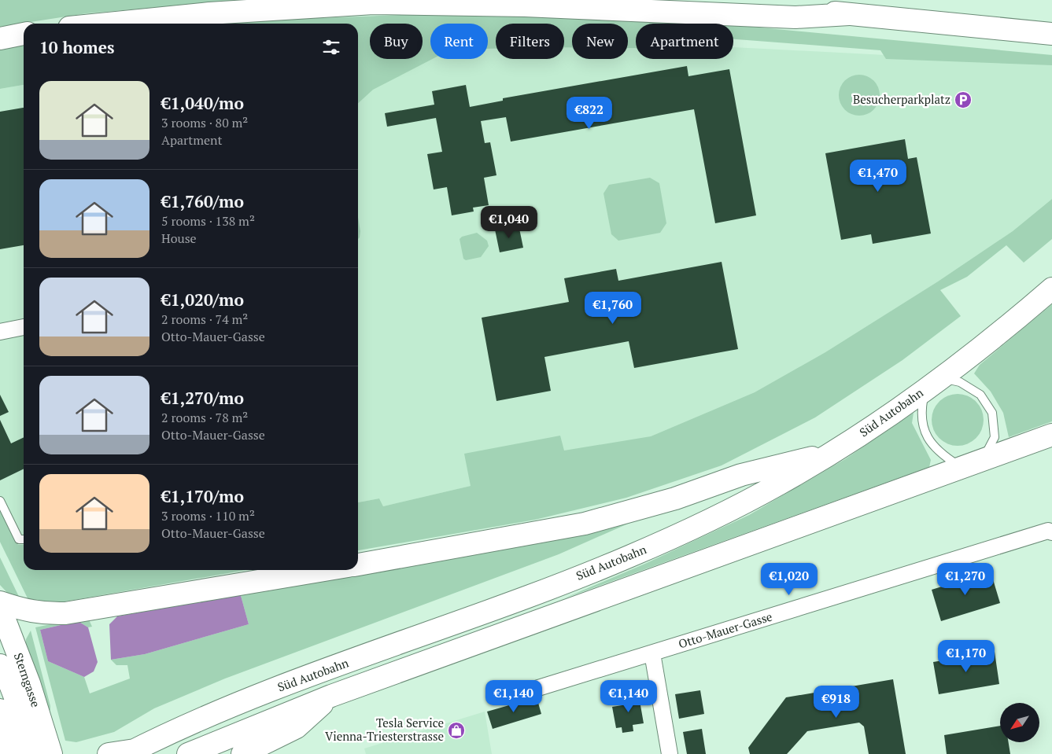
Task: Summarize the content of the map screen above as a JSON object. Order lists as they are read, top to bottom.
{
  "streets": {
    "main road": ["Süd Autobahn", "Sterngasse"],
    "street": ["Otto-Mauer-Gasse"]
  },
  "places": {
    "parking": ["Besucherparkplatz"],
    "shop": ["Tesla Service Vienna-Triesterstrasse"]
  },
  "north": "bottom left",
  "page": {
    "chip": [
      "Buy",
      "Rent",
      "Filters",
      "New",
      "Apartment"
    ],
    "heading": "10 homes",
    "list": [
      {
        "name": "€1,040/mo",
        "note": "3 rooms · 80 m² · Apartment"
      },
      {
        "name": "€1,760/mo",
        "note": "5 rooms · 138 m² · House"
      },
      {
        "name": "€1,020/mo",
        "note": "2 rooms · 74 m² · Otto-Mauer-Gasse"
      },
      {
        "name": "€1,270/mo",
        "note": "2 rooms · 78 m² · Otto-Mauer-Gasse"
      },
      {
        "name": "€1,170/mo",
        "note": "3 rooms · 110 m² · Otto-Mauer-Gasse"
      }
    ],
    "price": [
      "€822",
      "€1,470",
      "€1,040",
      "€1,760",
      "€1,020",
      "€1,270",
      "€1,170",
      "€1,140",
      "€1,140",
      "€918"
    ]
  }
}
